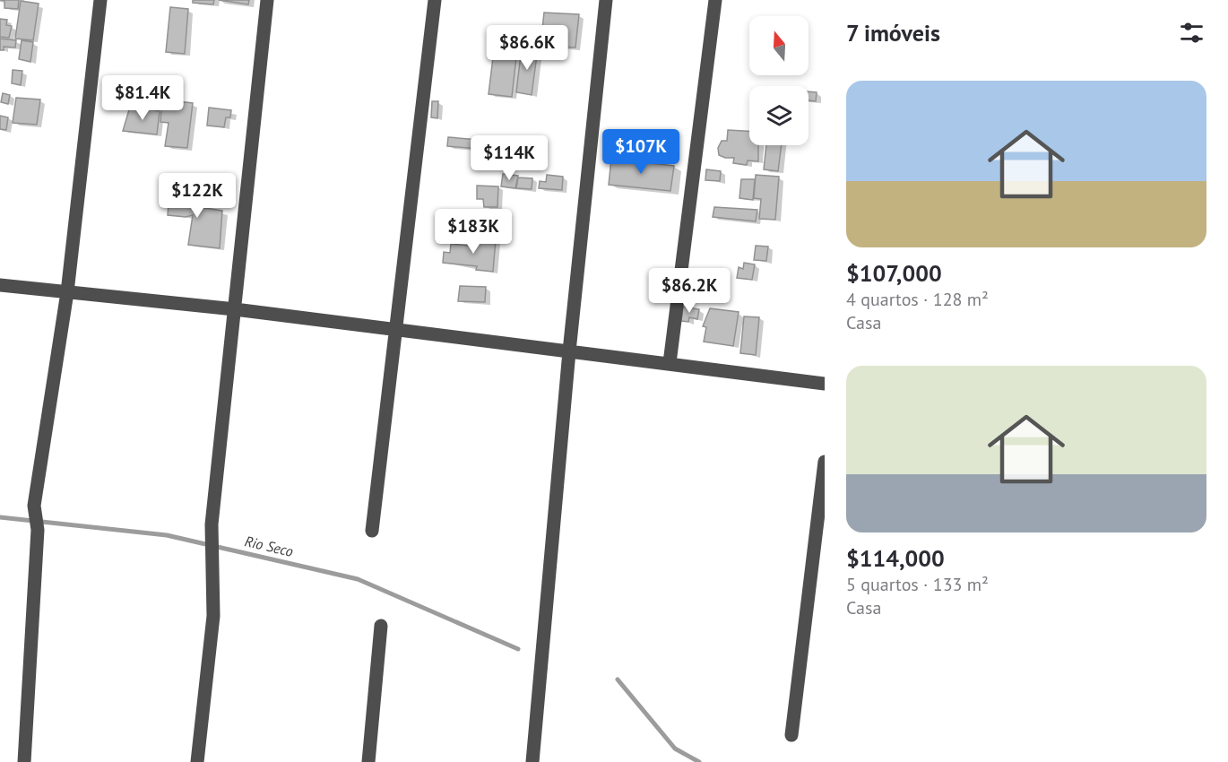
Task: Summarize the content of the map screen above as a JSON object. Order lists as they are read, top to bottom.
{
  "water": ["Rio Seco"],
  "north": "top",
  "page": {
    "heading": "7 imóveis",
    "price": [
      "$86.6K",
      "$81.4K",
      "$107K",
      "$114K",
      "$122K",
      "$183K",
      "$86.2K"
    ],
    "list": [
      {
        "name": "$107,000",
        "note": "4 quartos · 128 m² · Casa"
      },
      {
        "name": "$114,000",
        "note": "5 quartos · 133 m² · Casa"
      }
    ]
  }
}
